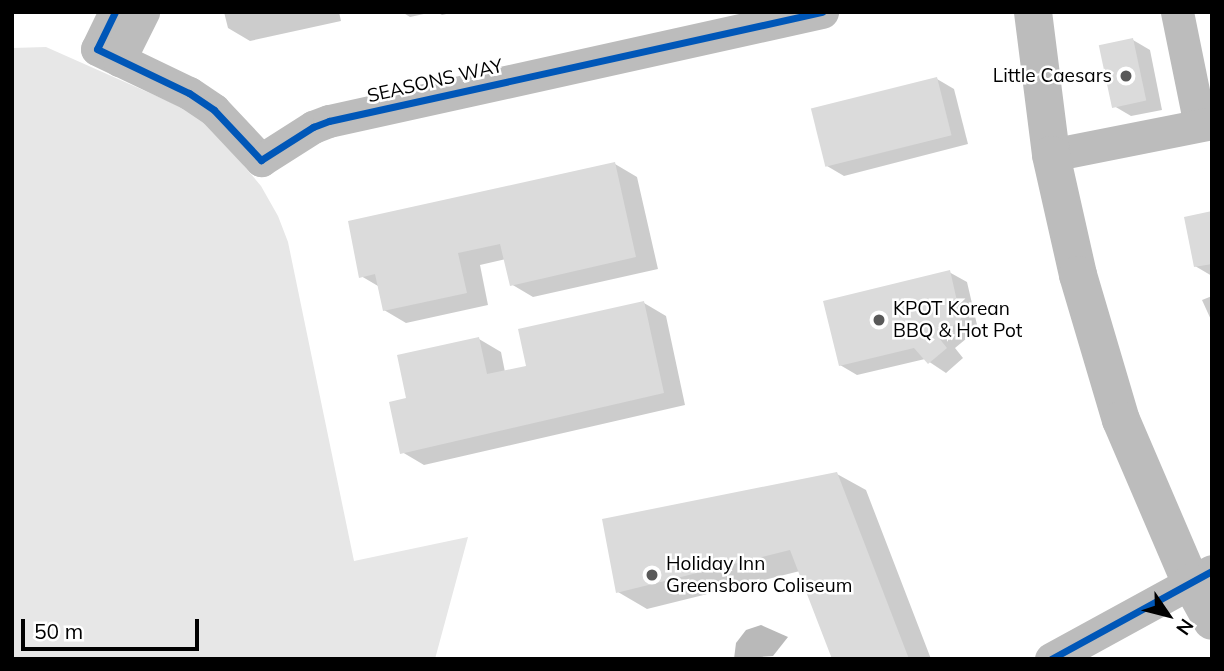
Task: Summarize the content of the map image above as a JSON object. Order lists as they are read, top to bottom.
{
  "streets": {
    "street": ["SEASONS WAY"]
  },
  "places": ["Little Caesars", "KPOT Korean BBQ & Hot Pot", "Holiday Inn Greensboro Coliseum"],
  "scale_bar": "50 m",
  "north": "bottom right"
}
